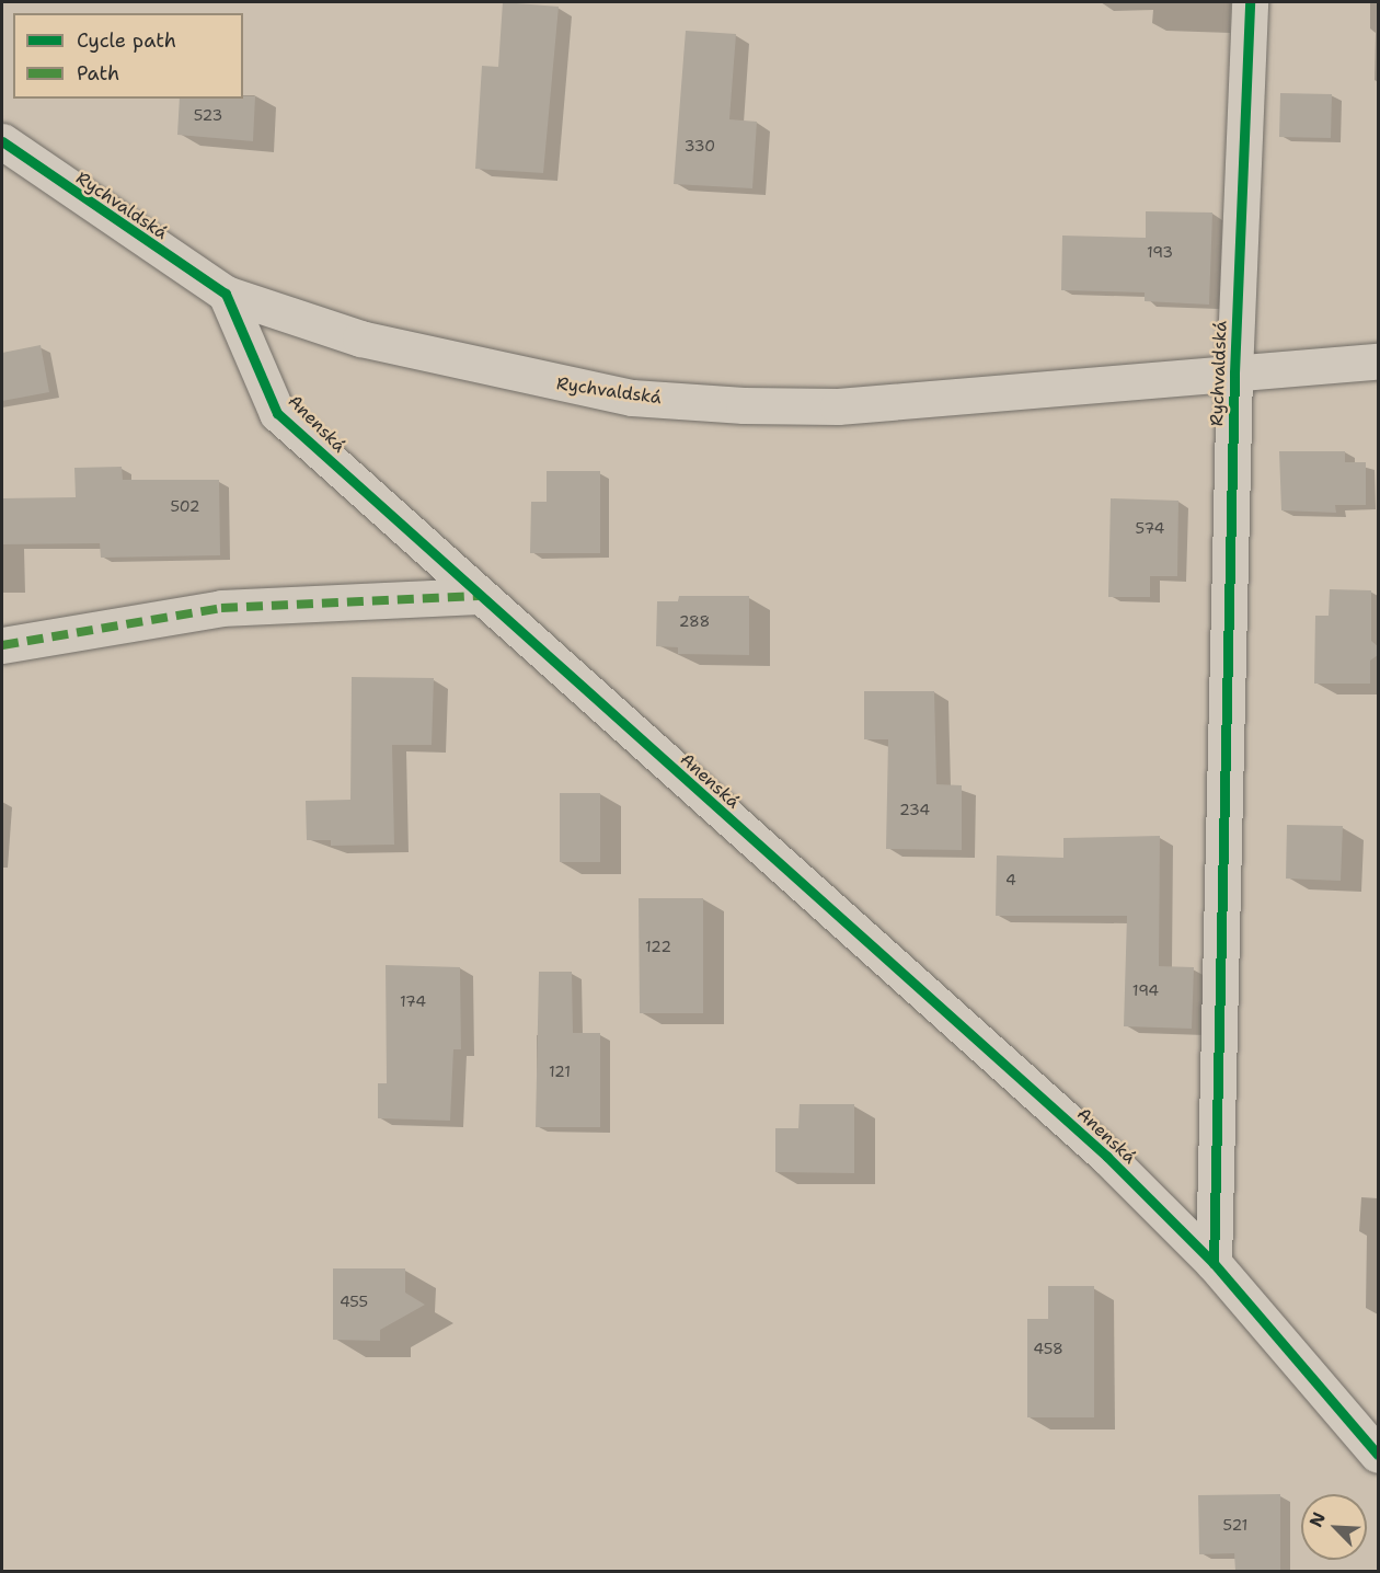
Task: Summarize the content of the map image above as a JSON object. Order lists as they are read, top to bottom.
{
  "streets": {
    "street": ["Rychvaldská", "Anenská"]
  },
  "crossings": [
    ["Rychvaldská", "Anenská"]
  ],
  "house_numbers": [
    "523",
    "330",
    "193",
    "502",
    "574",
    "288",
    "234",
    "4",
    "122",
    "194",
    "174",
    "121",
    "455",
    "458",
    "521"
  ],
  "legend": ["Cycle path", "Path"],
  "north": "top left"
}
